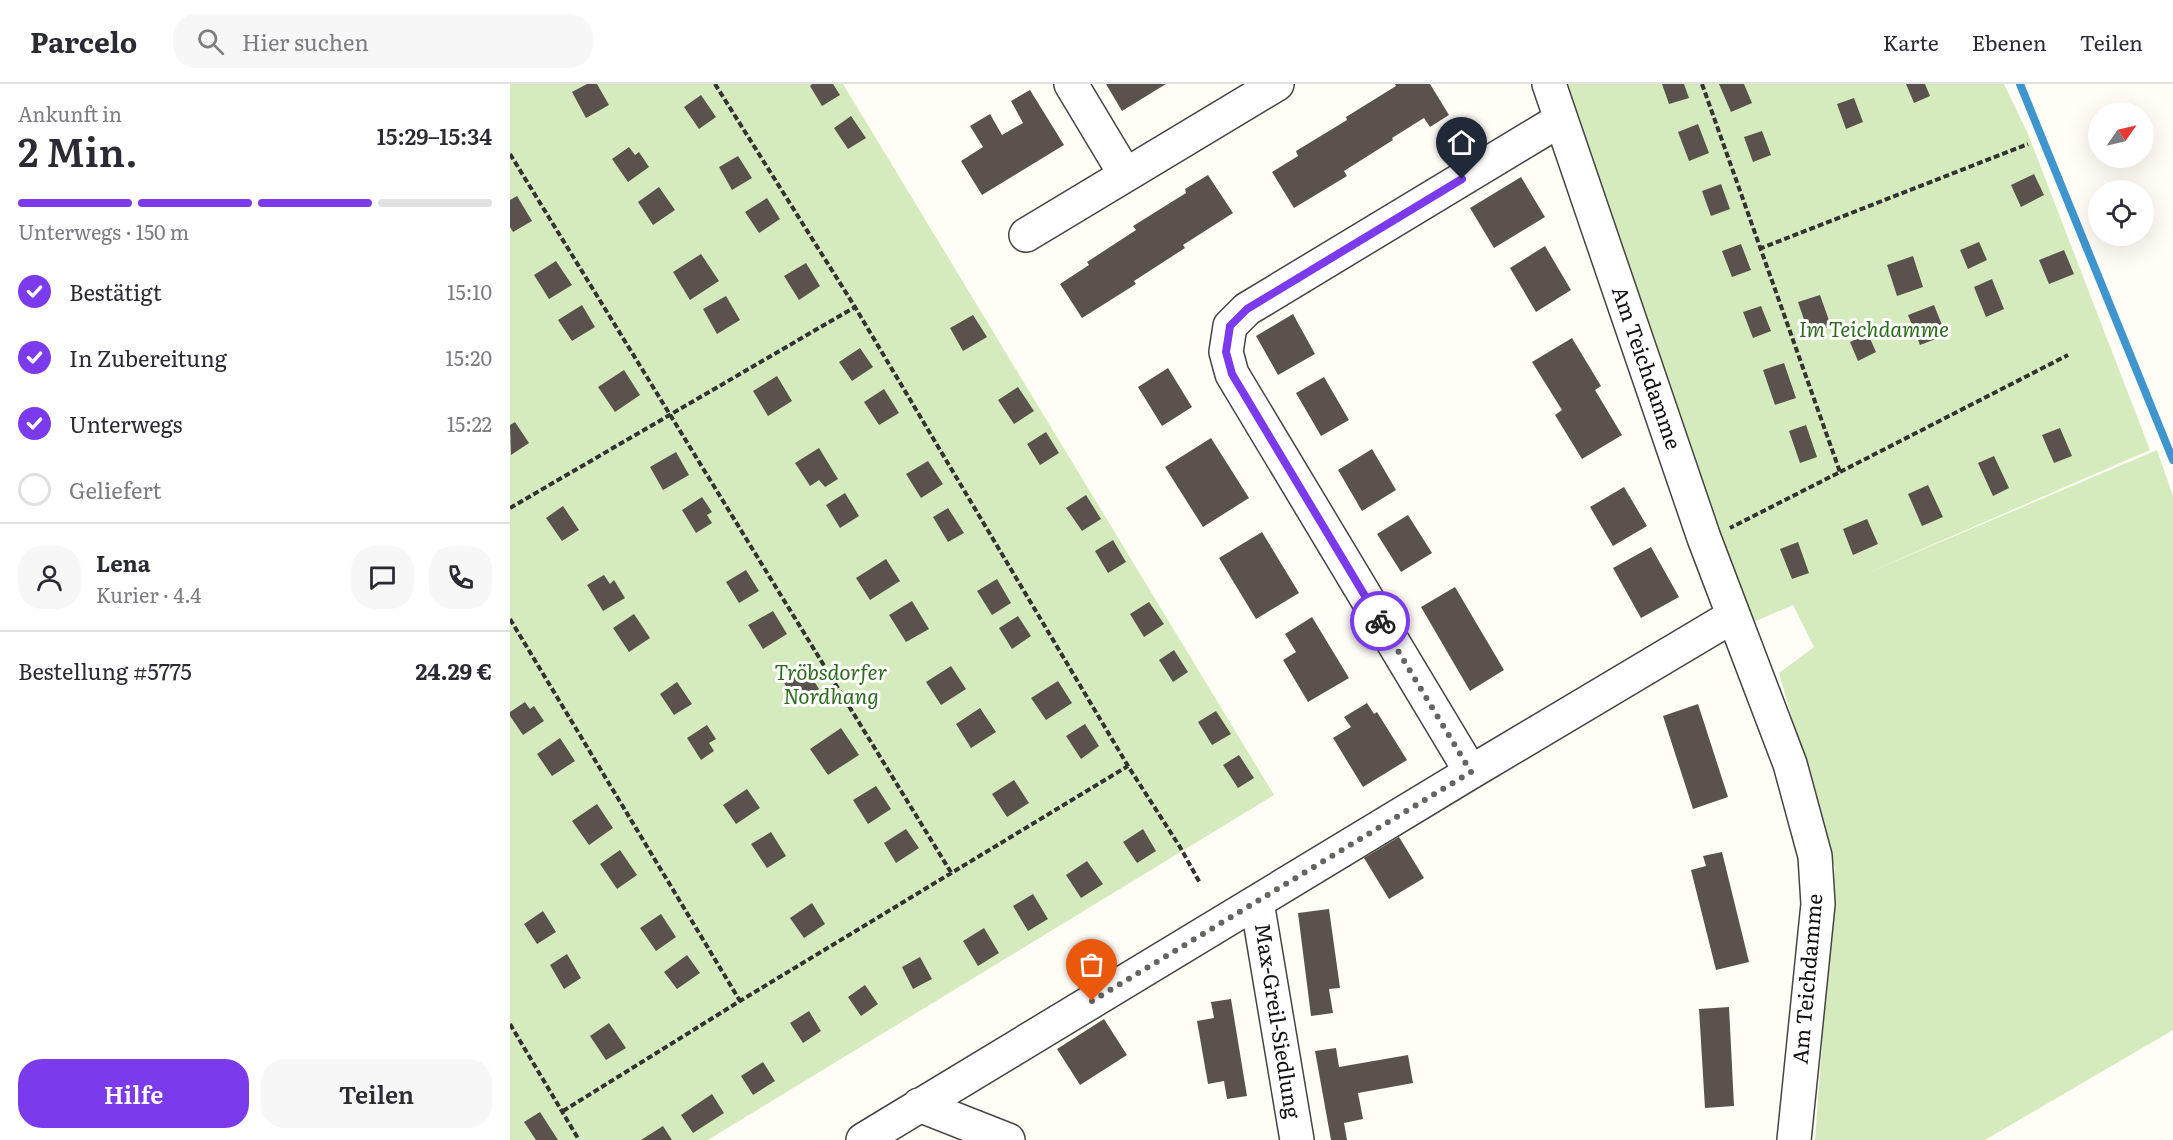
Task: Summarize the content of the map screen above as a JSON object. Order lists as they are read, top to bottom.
{
  "streets": {
    "street": ["Am Teichdamme", "Max-Greil-Siedlung"]
  },
  "parks": ["Im Teichdamme", "Tröbsdorfer Nordhang"],
  "north": "top right",
  "page": {
    "header": "Parcelo",
    "search": "Hier suchen",
    "nav": ["Karte", "Ebenen", "Teilen"],
    "heading": ["2 Min.", "Ankunft in", "15:29–15:34"],
    "panel": [
      "Lena",
      "Kurier · 4.4",
      "Bestellung #5775",
      "24.29 €"
    ],
    "bar": "Unterwegs · 150 m",
    "list": [
      ["Bestätigt", "15:10"],
      ["In Zubereitung", "15:20"],
      ["Unterwegs", "15:22"],
      "Geliefert"
    ],
    "buttons": ["Hilfe", "Teilen"]
  }
}
